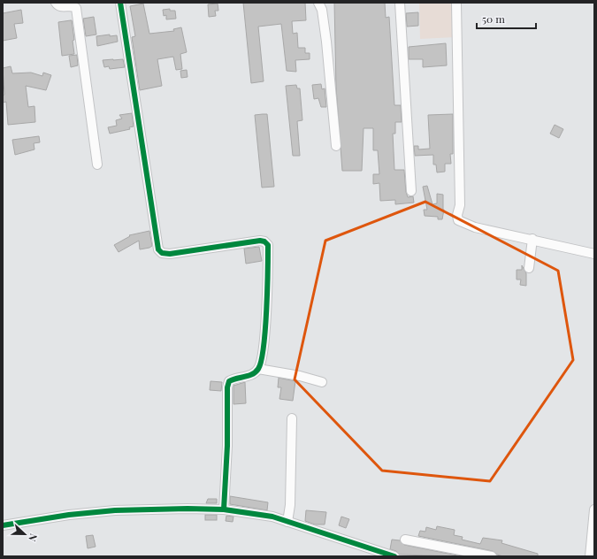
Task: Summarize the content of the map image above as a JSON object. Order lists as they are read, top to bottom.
{
  "scale_bar": "50 m",
  "north": "right"
}
